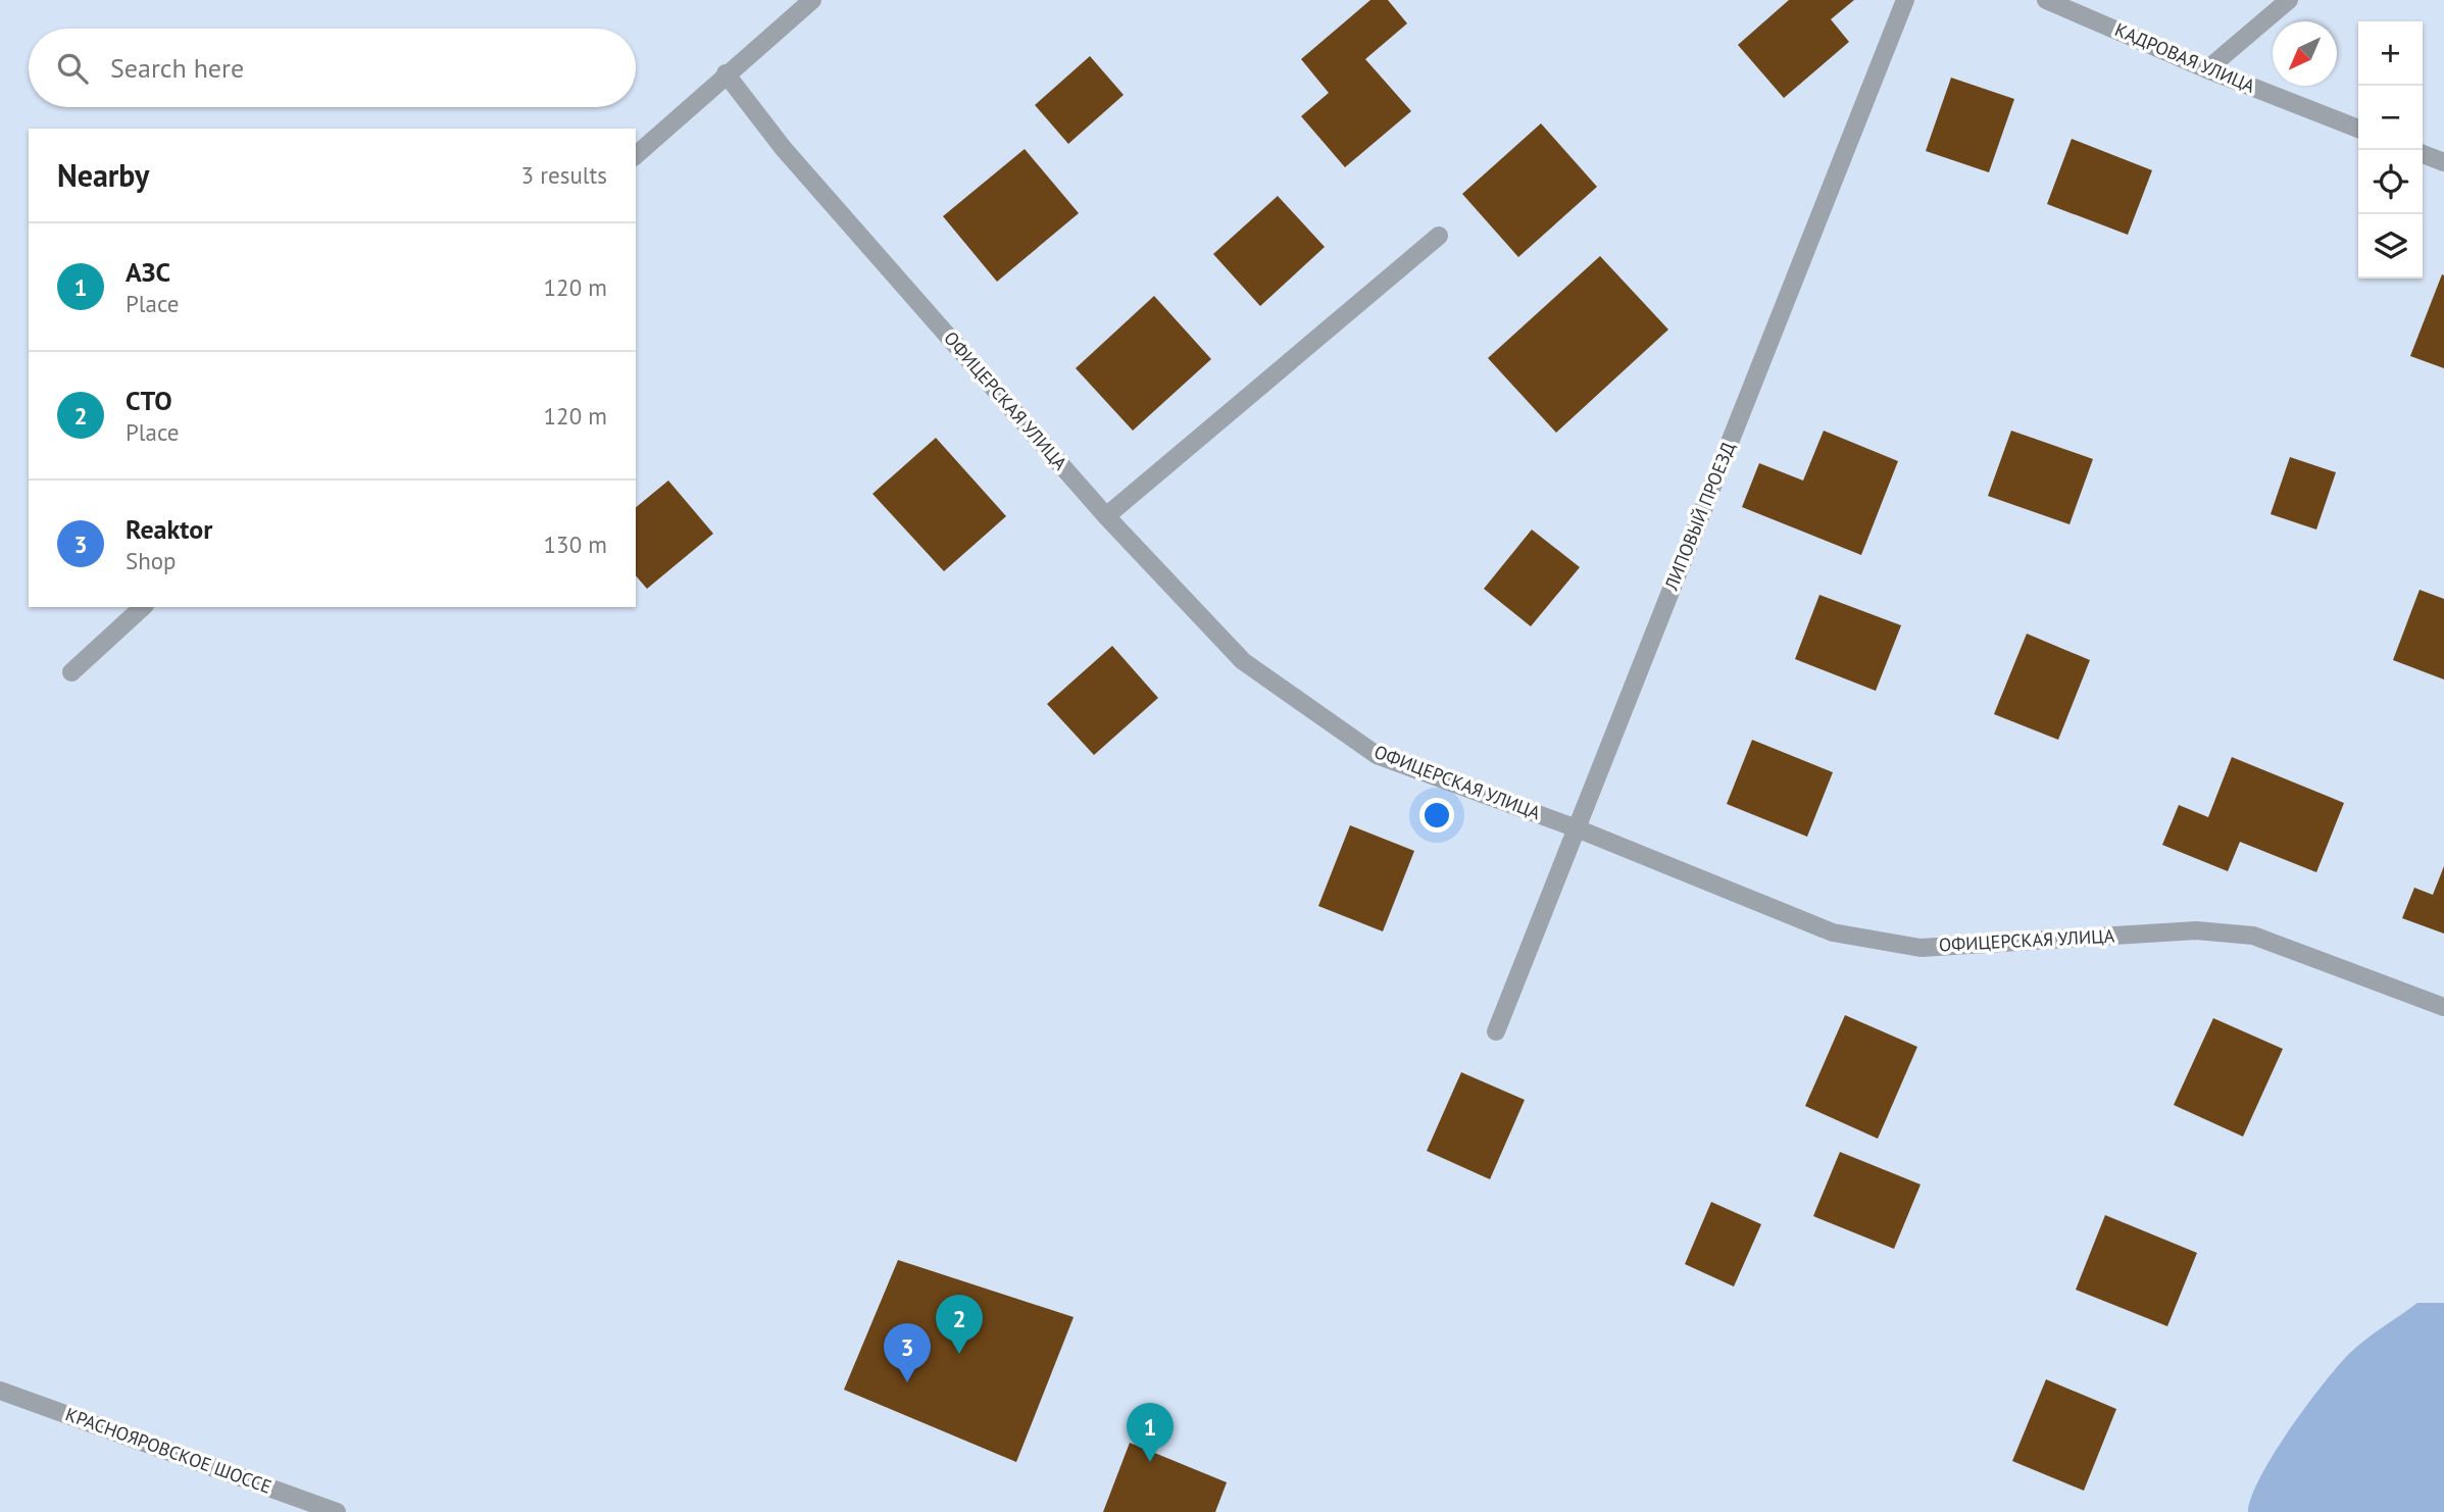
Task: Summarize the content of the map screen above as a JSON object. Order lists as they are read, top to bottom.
{
  "streets": {
    "street": [
      "КАДРОВАЯ УЛИЦА",
      "ОФИЦЕРСКАЯ УЛИЦА",
      "ЛИПОВЫЙ ПРОЕЗД",
      "КРАСНОЯРОВСКОЕ ШОССЕ"
    ]
  },
  "crossings": [
    ["ОФИЦЕРСКАЯ УЛИЦА", "ЛИПОВЫЙ ПРОЕЗД"]
  ],
  "north": "bottom left",
  "page": {
    "map_buttons": ["+", "−"],
    "search": "Search here",
    "heading": ["Nearby", "3 results"],
    "list": [
      {
        "mark": "1",
        "name": "АЗС",
        "note": "Place",
        "value": "120 m"
      },
      {
        "mark": "2",
        "name": "СТО",
        "note": "Place",
        "value": "120 m"
      },
      {
        "mark": "3",
        "name": "Reaktor",
        "note": "Shop",
        "value": "130 m"
      }
    ],
    "pins": ["2", "3", "1"]
  }
}
